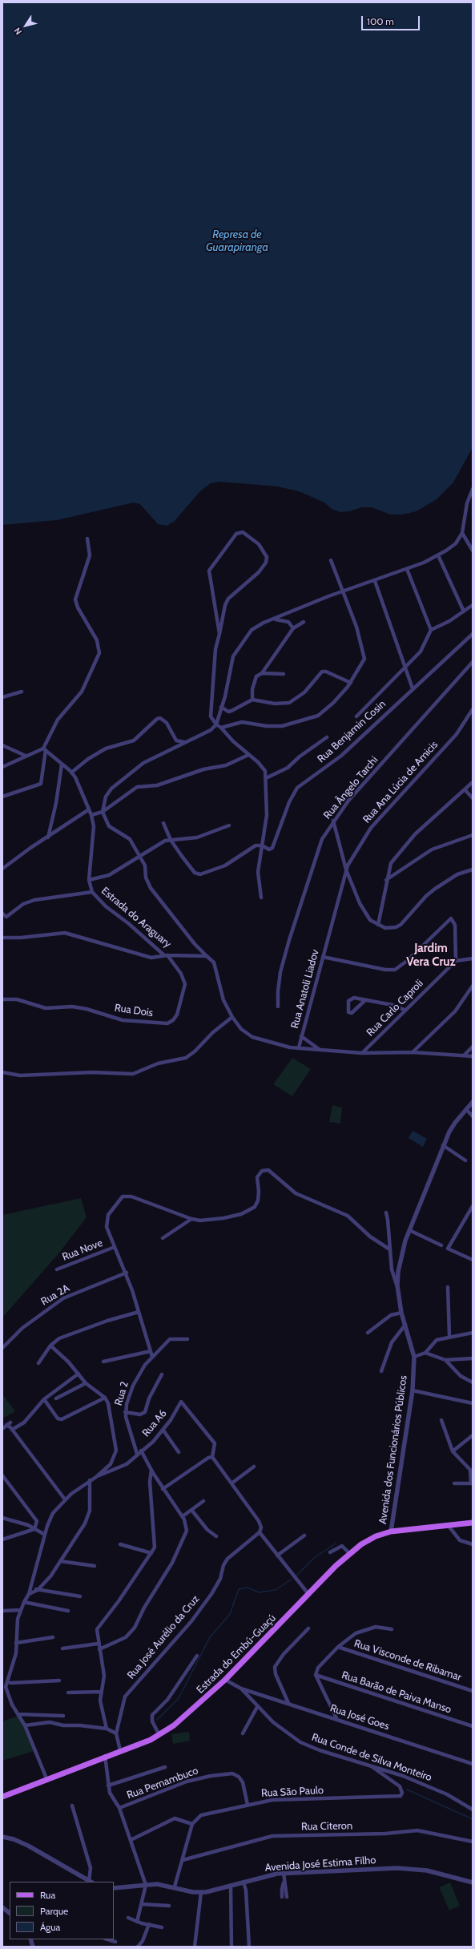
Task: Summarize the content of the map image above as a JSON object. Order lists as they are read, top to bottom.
{
  "streets": {
    "main road": ["Estrada do Embú-Guaçú"],
    "street": [
      "Rua Benjamin Cosin",
      "Rua Ana Lúcia de Amicis",
      "Rua Ângelo Tarchi",
      "Estrada do Araguary",
      "Rua Anatoli Liadov",
      "Rua Carlo Caproli",
      "Rua Dois",
      "Rua Nove",
      "Rua 2A",
      "Rua 2",
      "Rua A6",
      "Avenida dos Funcionários Públicos",
      "Rua José Aurélio da Cruz",
      "Rua Visconde de Ribamar",
      "Rua Barão de Paiva Manso",
      "Rua José Goes",
      "Rua Conde de Silva Monteiro",
      "Rua Pernambuco",
      "Rua São Paulo",
      "Rua Citeron",
      "Avenida José Estima Filho"
    ]
  },
  "crossings": [
    ["Rua Ana Lúcia de Amicis", "Rua Anatoli Liadov"],
    ["Estrada do Araguary", "Rua Dois"],
    ["Rua 2", "Rua A6"],
    ["Avenida dos Funcionários Públicos", "Estrada do Embú-Guaçú"],
    ["Rua José Aurélio da Cruz", "Estrada do Embú-Guaçú"],
    ["Estrada do Embú-Guaçú", "Rua Conde de Silva Monteiro"],
    ["Rua José Goes", "Rua Conde de Silva Monteiro"],
    ["Rua Conde de Silva Monteiro", "Rua São Paulo"],
    ["Rua Pernambuco", "Rua São Paulo"]
  ],
  "districts": ["Jardim Vera Cruz"],
  "water": ["Represa de Guarapiranga"],
  "legend": ["Rua", "Parque", "Água"],
  "scale_bar": "100 m",
  "north": "bottom left"
}
